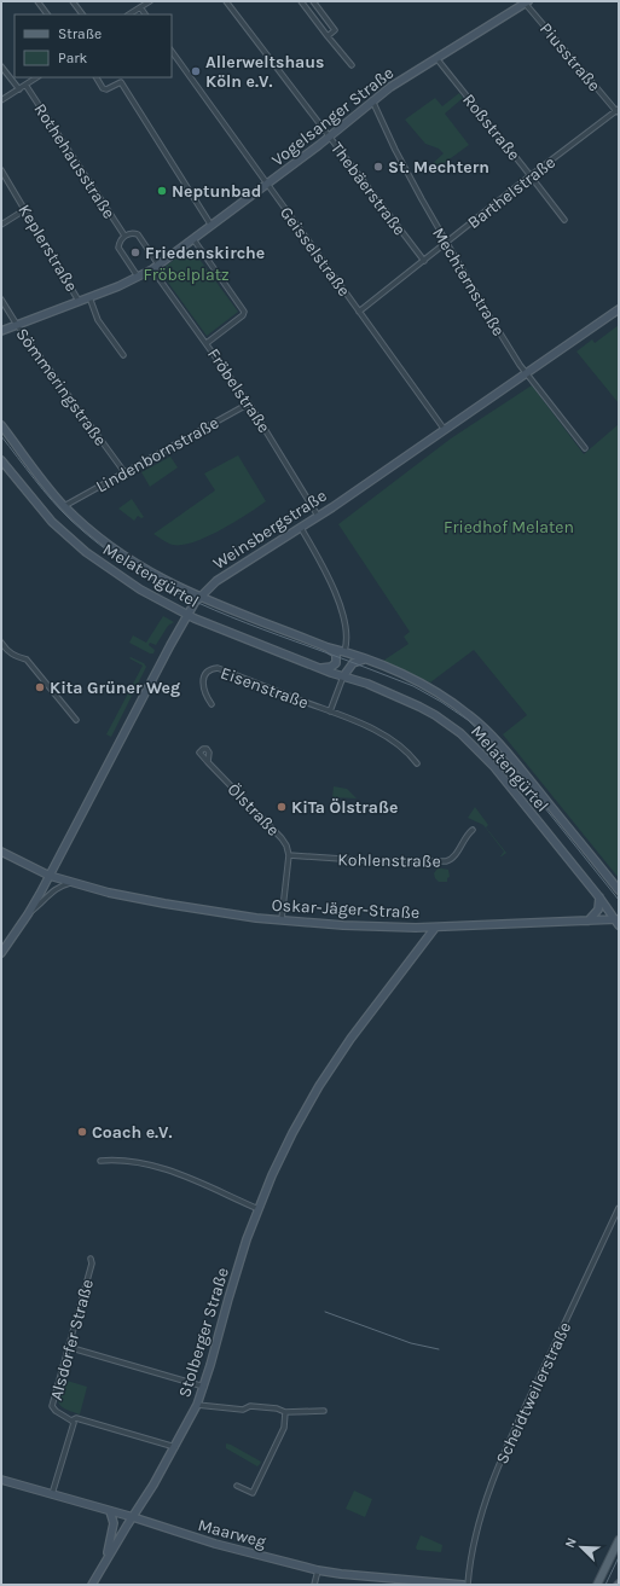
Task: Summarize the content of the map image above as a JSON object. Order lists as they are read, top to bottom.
{
  "streets": {
    "street": [
      "Piusstraße",
      "Vogelsanger Straße",
      "Roßstraße",
      "Rothehausstraße",
      "Thebäerstraße",
      "Barthelstraße",
      "Keplerstraße",
      "Geisselstraße",
      "Mechternstraße",
      "Sömmeringstraße",
      "Fröbelstraße",
      "Lindenbornstraße",
      "Weinsbergstraße",
      "Melatengürtel",
      "Eisenstraße",
      "Ölstraße",
      "Kohlenstraße",
      "Oskar-Jäger-Straße",
      "Stolberger Straße",
      "Alsdorfer Straße",
      "Scheidtweilerstraße",
      "Maarweg"
    ]
  },
  "crossings": [
    ["Piusstraße", "Vogelsanger Straße"],
    ["Piusstraße", "Barthelstraße"],
    ["Vogelsanger Straße", "Roßstraße"],
    ["Vogelsanger Straße", "Rothehausstraße"],
    ["Vogelsanger Straße", "Thebäerstraße"],
    ["Vogelsanger Straße", "Keplerstraße"],
    ["Vogelsanger Straße", "Geisselstraße"],
    ["Vogelsanger Straße", "Mechternstraße"],
    ["Vogelsanger Straße", "Sömmeringstraße"],
    ["Vogelsanger Straße", "Fröbelstraße"],
    ["Roßstraße", "Barthelstraße"],
    ["Rothehausstraße", "Fröbelstraße"],
    ["Thebäerstraße", "Barthelstraße"],
    ["Barthelstraße", "Geisselstraße"],
    ["Barthelstraße", "Mechternstraße"],
    ["Geisselstraße", "Weinsbergstraße"],
    ["Mechternstraße", "Weinsbergstraße"],
    ["Sömmeringstraße", "Lindenbornstraße"],
    ["Fröbelstraße", "Lindenbornstraße"],
    ["Fröbelstraße", "Weinsbergstraße"],
    ["Lindenbornstraße", "Melatengürtel"],
    ["Weinsbergstraße", "Melatengürtel"],
    ["Weinsbergstraße", "Oskar-Jäger-Straße"],
    ["Melatengürtel", "Eisenstraße"],
    ["Melatengürtel", "Oskar-Jäger-Straße"],
    ["Ölstraße", "Kohlenstraße"],
    ["Ölstraße", "Oskar-Jäger-Straße"],
    ["Oskar-Jäger-Straße", "Stolberger Straße"],
    ["Stolberger Straße", "Maarweg"],
    ["Alsdorfer Straße", "Maarweg"]
  ],
  "parks": ["Fröbelplatz", "Friedhof Melaten"],
  "places": [
    "Allerweltshaus Köln e.V.",
    "St. Mechtern",
    "Neptunbad",
    "Friedenskirche",
    "Kita Grüner Weg",
    "KiTa Ölstraße",
    "Coach e.V."
  ],
  "legend": ["Straße", "Park"],
  "north": "top left"
}
